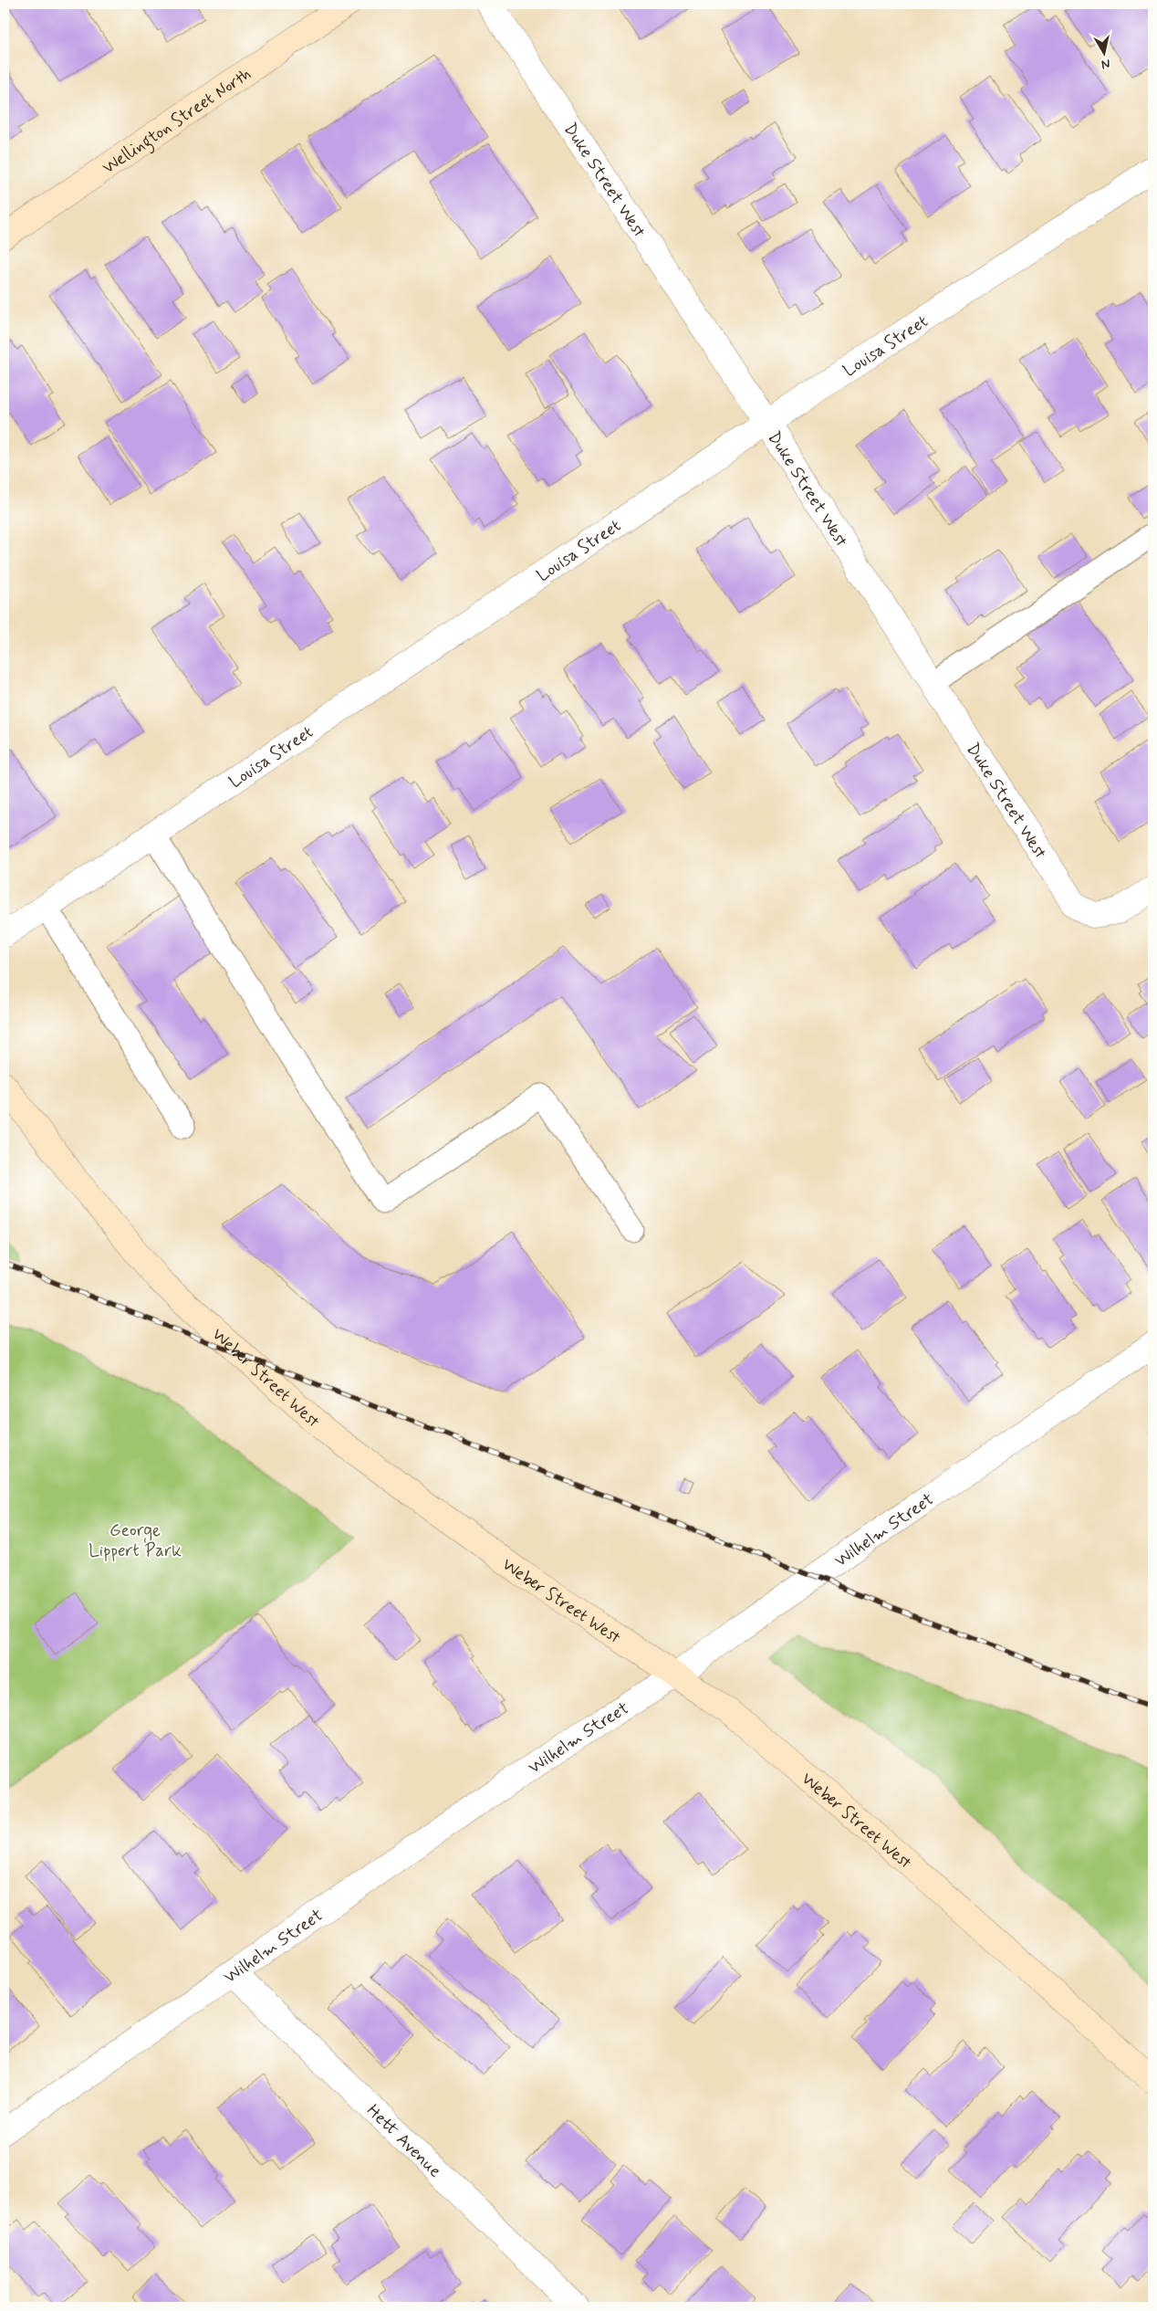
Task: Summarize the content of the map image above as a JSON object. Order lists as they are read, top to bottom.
{
  "streets": {
    "main road": ["Wellington Street North", "Weber Street West"],
    "street": [
      "Duke Street West",
      "Louisa Street",
      "Wilhelm Street",
      "Hett Avenue"
    ]
  },
  "crossings": [
    ["Duke Street West", "Louisa Street"],
    ["Weber Street West", "Wilhelm Street"],
    ["Wilhelm Street", "Hett Avenue"]
  ],
  "parks": ["George Lippert Park"],
  "north": "bottom"
}
